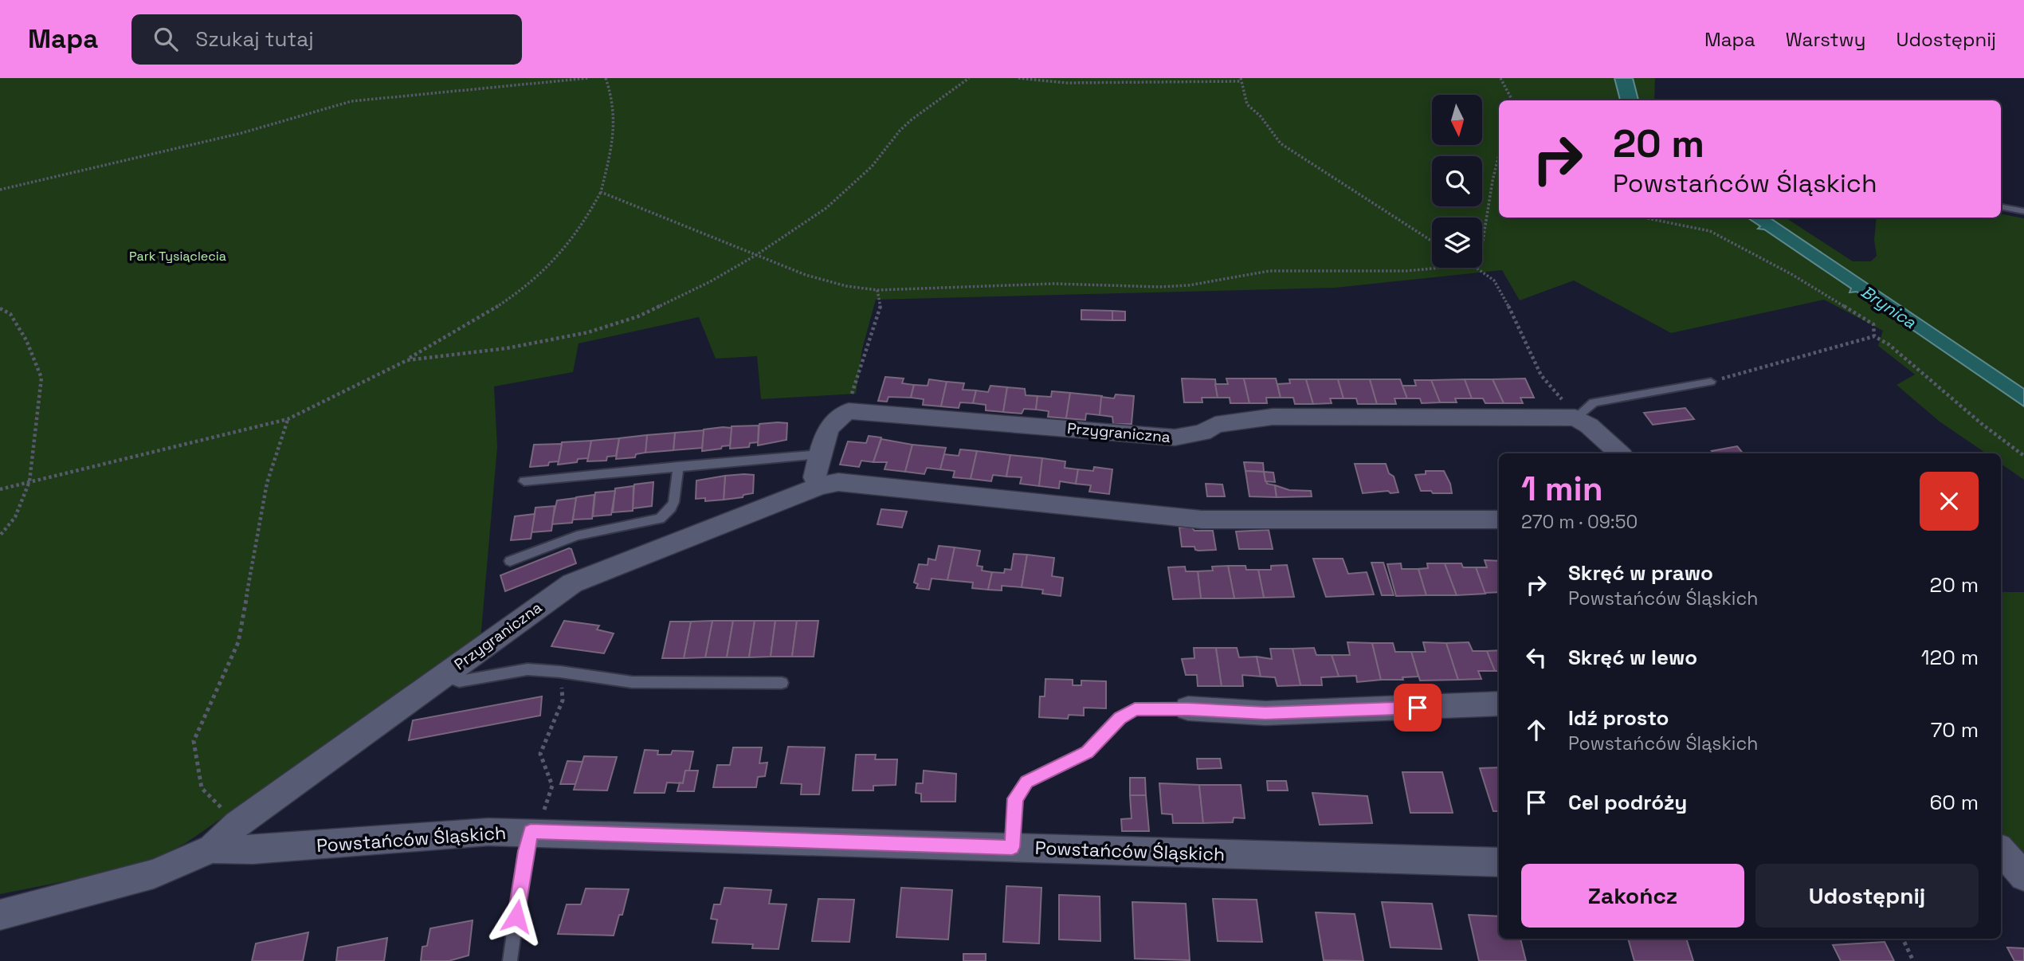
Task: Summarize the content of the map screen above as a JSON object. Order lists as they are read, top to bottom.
{
  "streets": {
    "street": ["Przygraniczna", "Powstańców Śląskich"]
  },
  "crossings": [
    ["Przygraniczna", "Powstańców Śląskich"]
  ],
  "water": ["Brynica"],
  "parks": ["Park Tysiąclecia"],
  "north": "bottom",
  "page": {
    "header": "Mapa",
    "search": "Szukaj tutaj",
    "nav": ["Mapa", "Warstwy", "Udostępnij"],
    "turn": ["20 m", "Powstańców Śląskich"],
    "heading": ["1 min", "270 m · 09:50"],
    "list": [
      {
        "name": "Skręć w prawo",
        "note": "Powstańców Śląskich",
        "value": "20 m"
      },
      {
        "name": "Skręć w lewo",
        "value": "120 m"
      },
      {
        "name": "Idź prosto",
        "note": "Powstańców Śląskich",
        "value": "70 m"
      },
      {
        "name": "Cel podróży",
        "value": "60 m"
      }
    ],
    "buttons": ["Zakończ", "Udostępnij"]
  }
}
